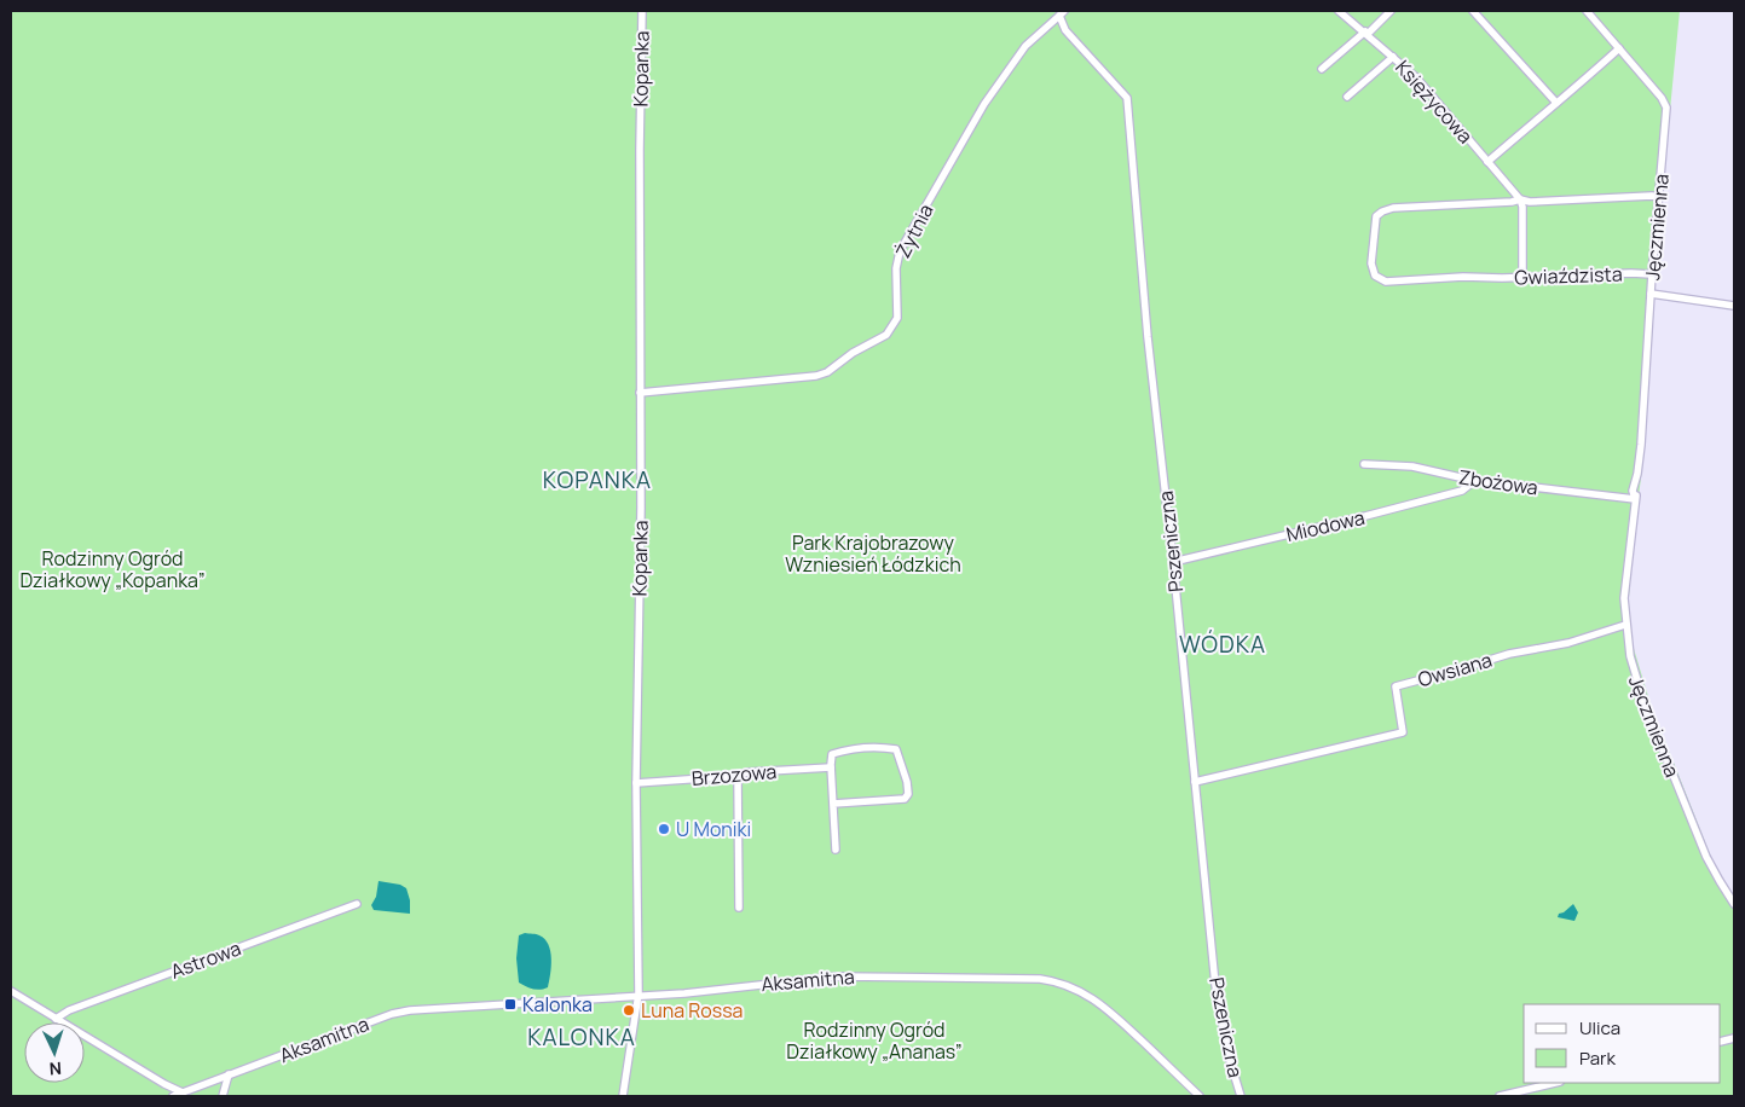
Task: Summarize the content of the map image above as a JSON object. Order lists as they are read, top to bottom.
{
  "streets": {
    "street": [
      "Kopanka",
      "Księżycowa",
      "Jęczmienna",
      "Żytnia",
      "Gwiaździsta",
      "Zbożowa",
      "Miodowa",
      "Pszeniczna",
      "Owsiana",
      "Brzozowa",
      "Astrowa",
      "Aksamitna"
    ]
  },
  "crossings": [
    ["Kopanka", "Żytnia"],
    ["Kopanka", "Brzozowa"],
    ["Kopanka", "Aksamitna"],
    ["Księżycowa", "Gwiaździsta"],
    ["Jęczmienna", "Gwiaździsta"],
    ["Jęczmienna", "Zbożowa"],
    ["Jęczmienna", "Owsiana"],
    ["Żytnia", "Pszeniczna"],
    ["Zbożowa", "Miodowa"],
    ["Miodowa", "Pszeniczna"],
    ["Pszeniczna", "Owsiana"]
  ],
  "districts": ["KOPANKA", "WÓDKA", "KALONKA"],
  "parks": ["Park Krajobrazowy Wzniesień Łódzkich", "Rodzinny Ogród Działkowy „Kopanka”", "Rodzinny Ogród Działkowy „Ananas”"],
  "places": {
    "other": ["U Moniki", "Luna Rossa"],
    "transit": ["Kalonka"]
  },
  "legend": ["Ulica", "Park"],
  "north": "bottom"
}
